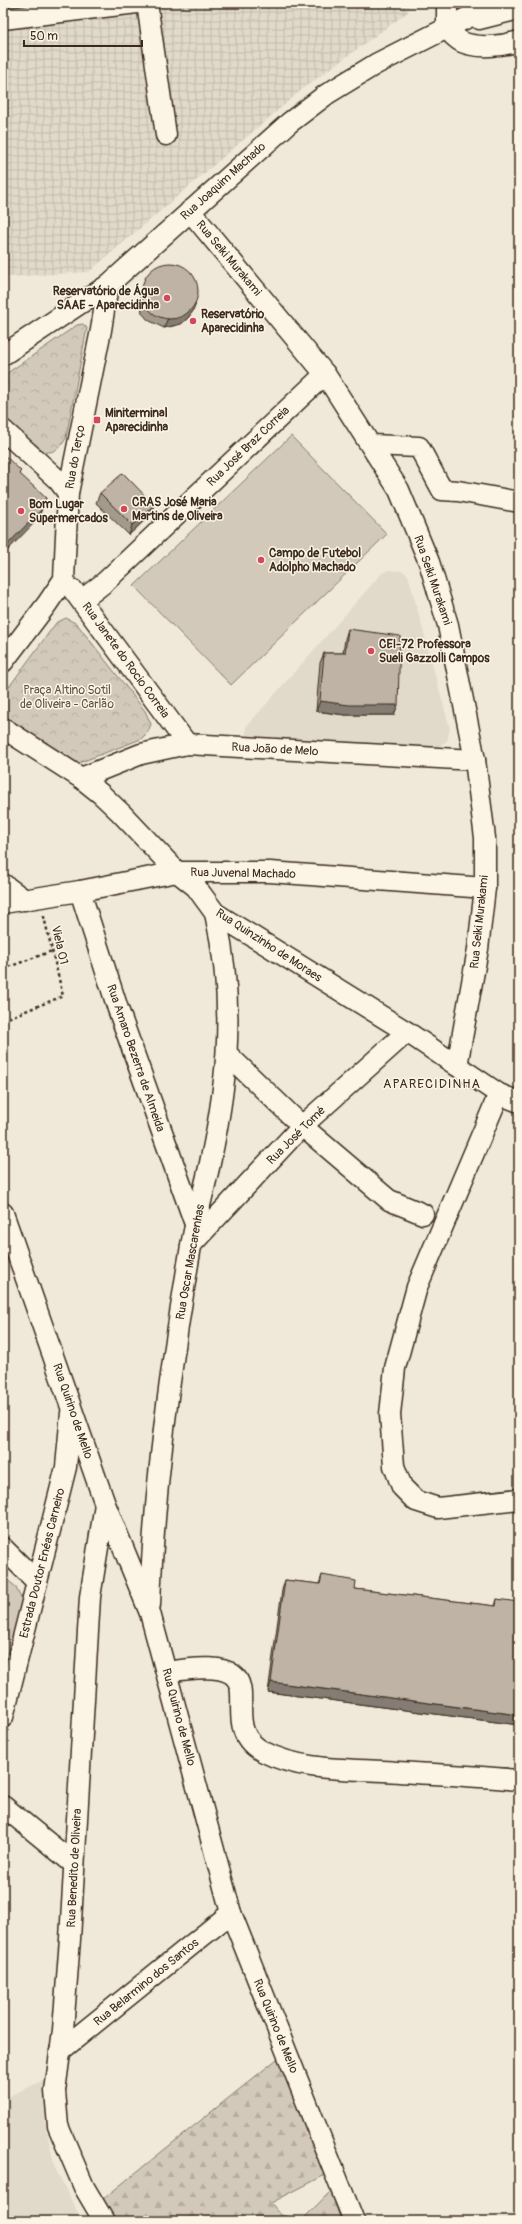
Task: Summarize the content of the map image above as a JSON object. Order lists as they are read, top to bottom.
{
  "streets": {
    "street": [
      "Rua Joaquim Machado",
      "Rua Seiki Murakami",
      "Rua José Braz Correia",
      "Rua do Terço",
      "Rua Janete do Rocio Correia",
      "Rua João de Melo",
      "Rua Juvenal Machado",
      "Rua Quinzinho de Moraes",
      "Rua Amaro Bezerra de Almeida",
      "Rua José Tomé",
      "Rua Oscar Mascarenhas",
      "Rua Quirino de Mello",
      "Estrada Doutor Enéas Carneiro",
      "Rua Benedito de Oliveira",
      "Rua Belarmino dos Santos"
    ],
    "path": ["Viela 01"]
  },
  "crossings": [
    ["Rua Joaquim Machado", "Rua Seiki Murakami"],
    ["Rua Joaquim Machado", "Rua do Terço"],
    ["Rua Seiki Murakami", "Rua José Braz Correia"],
    ["Rua Seiki Murakami", "Rua João de Melo"],
    ["Rua Seiki Murakami", "Rua Juvenal Machado"],
    ["Rua Seiki Murakami", "Rua Quinzinho de Moraes"],
    ["Rua José Braz Correia", "Rua Janete do Rocio Correia"],
    ["Rua do Terço", "Rua Janete do Rocio Correia"],
    ["Rua Janete do Rocio Correia", "Rua João de Melo"],
    ["Rua João de Melo", "Rua Quinzinho de Moraes"],
    ["Rua Juvenal Machado", "Viela 01"],
    ["Rua Juvenal Machado", "Rua Quinzinho de Moraes"],
    ["Rua Juvenal Machado", "Rua Amaro Bezerra de Almeida"],
    ["Rua Quinzinho de Moraes", "Rua José Tomé"],
    ["Rua Quinzinho de Moraes", "Rua Oscar Mascarenhas"],
    ["Rua Amaro Bezerra de Almeida", "Rua Oscar Mascarenhas"],
    ["Rua José Tomé", "Rua Oscar Mascarenhas"],
    ["Rua Oscar Mascarenhas", "Rua Quirino de Mello"],
    ["Rua Quirino de Mello", "Estrada Doutor Enéas Carneiro"],
    ["Rua Quirino de Mello", "Rua Benedito de Oliveira"],
    ["Rua Quirino de Mello", "Rua Belarmino dos Santos"],
    ["Rua Benedito de Oliveira", "Rua Belarmino dos Santos"]
  ],
  "districts": ["APARECIDINHA"],
  "parks": ["Praça Altino Sotil de Oliveira - Carlão"],
  "places": {
    "other": [
      "Reservatório de Água SAAE - Aparecidinha",
      "Reservatório Aparecidinha",
      "CRAS José Maria Martins de Oliveira",
      "Bom Lugar Supermercados",
      "Campo de Futebol Adolpho Machado",
      "CEI-72 Professora Sueli Gazzolli Campos"
    ],
    "transit": ["Miniterminal Aparecidinha"]
  },
  "scale_bar": "50 m"
}
